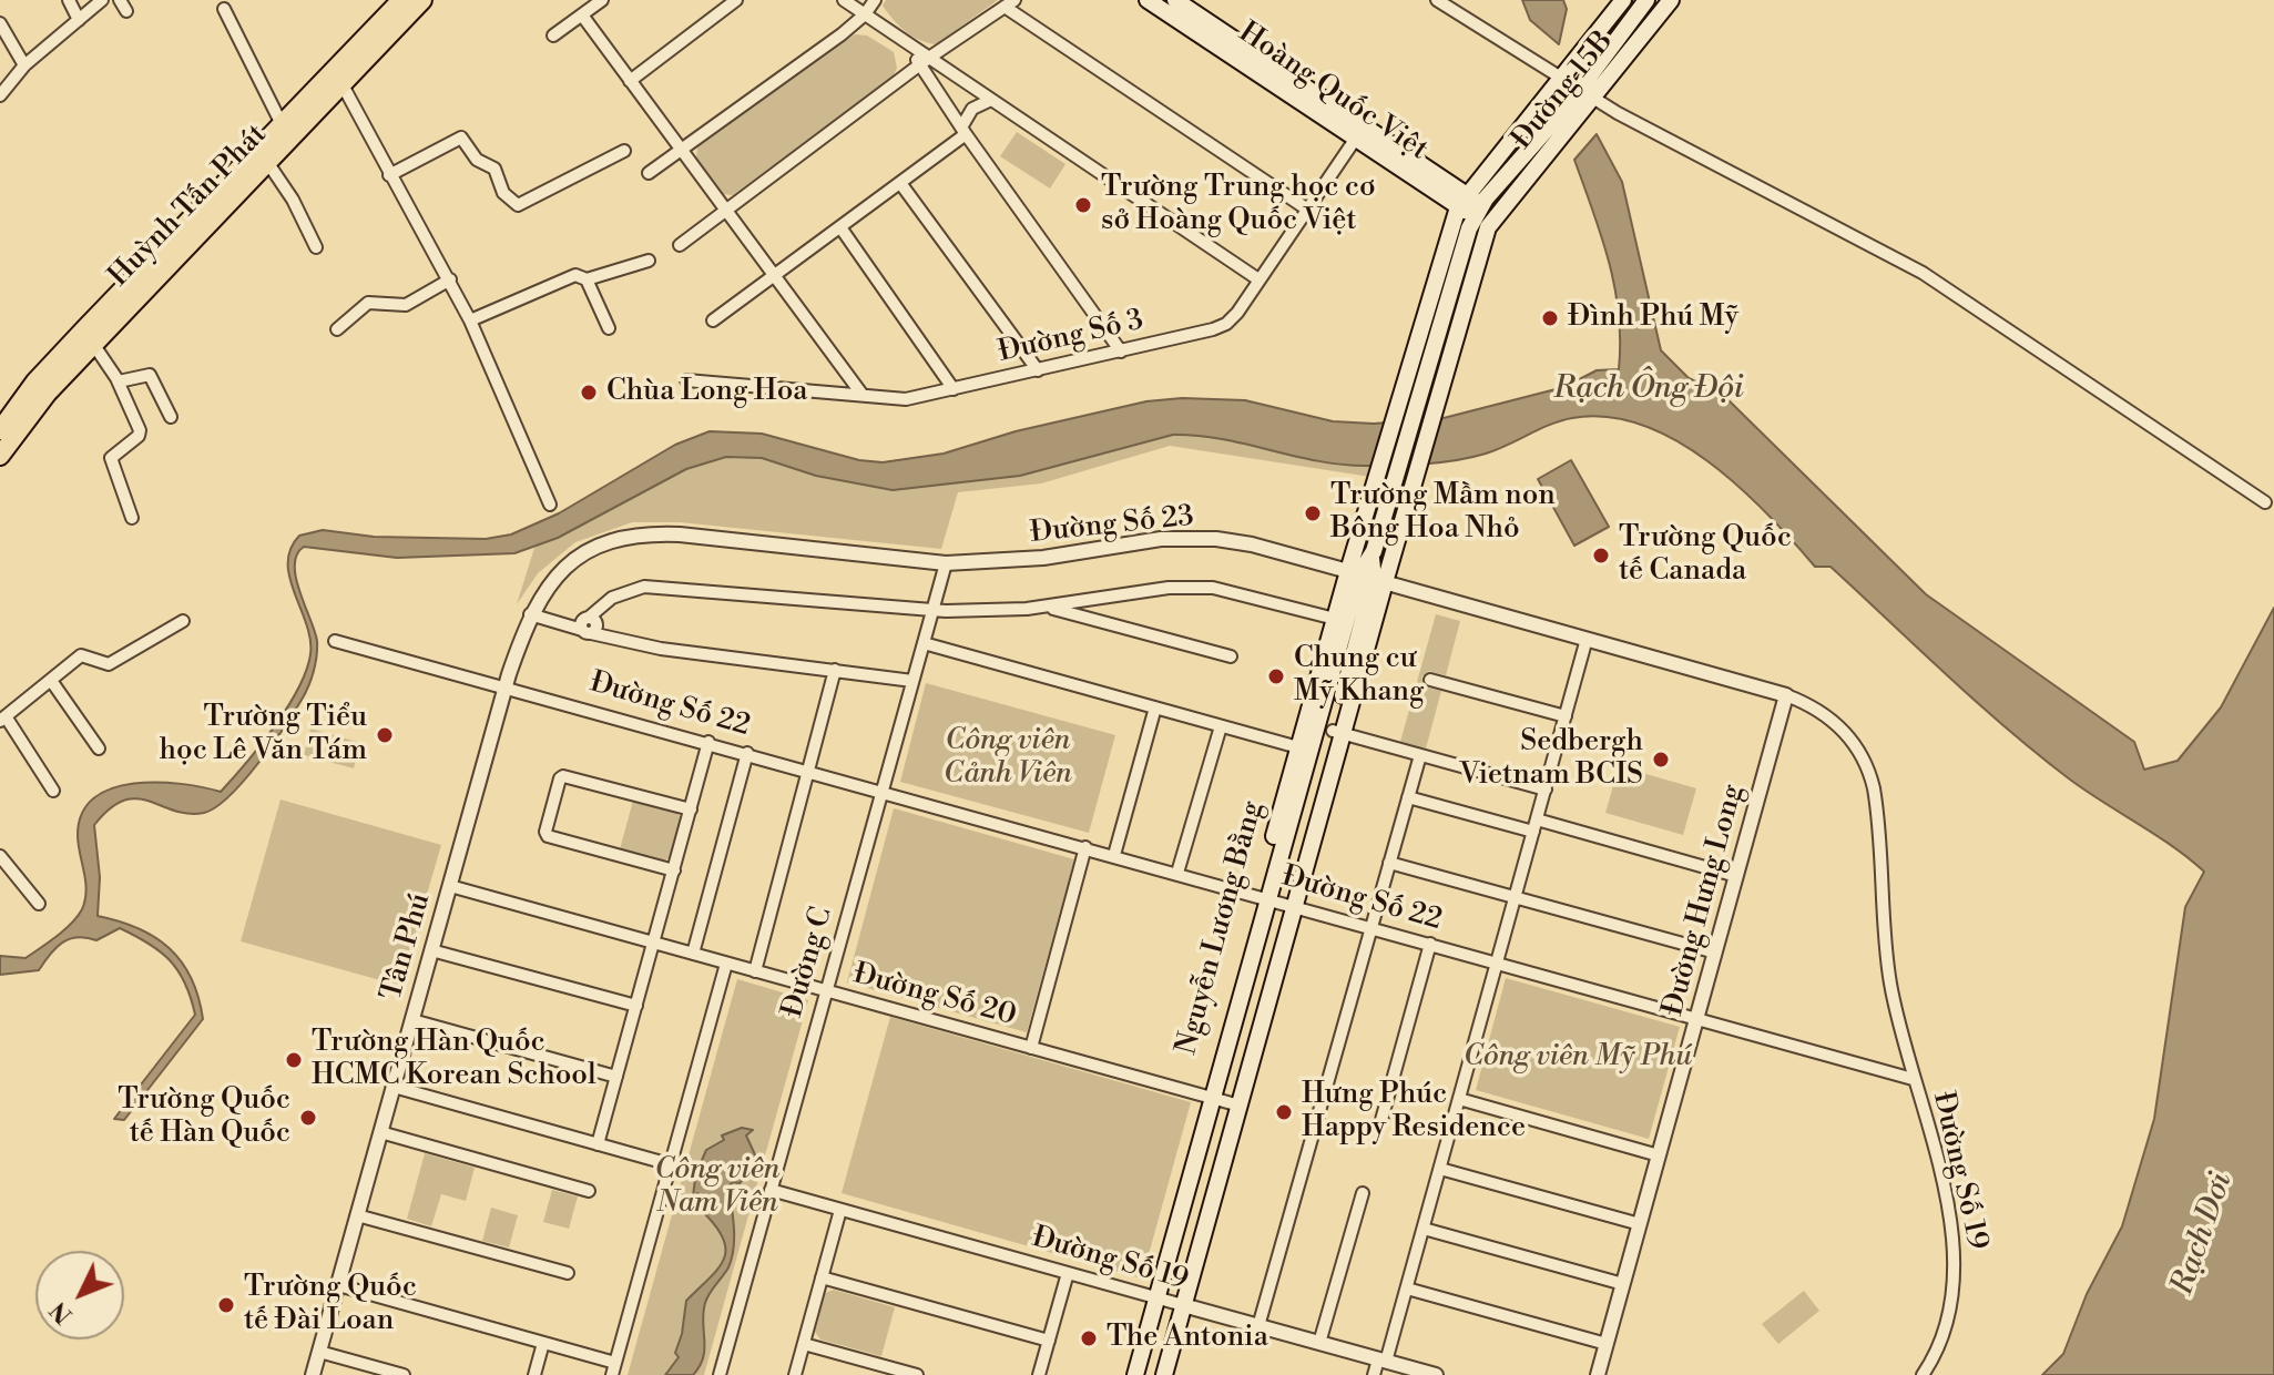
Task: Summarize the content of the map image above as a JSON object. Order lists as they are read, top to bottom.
{
  "streets": {
    "main road": [
      "Đường 15B",
      "Hoàng Quốc Việt",
      "Huỳnh Tấn Phát",
      "Nguyễn Lương Bằng"
    ],
    "street": [
      "Đường Số 3",
      "Đường Số 23",
      "Đường Số 22",
      "Đường Hưng Long",
      "Tân Phú",
      "Đường C",
      "Đường Số 20",
      "Đường Số 19"
    ]
  },
  "crossings": [
    ["Đường 15B", "Hoàng Quốc Việt"],
    ["Đường 15B", "Nguyễn Lương Bằng"],
    ["Hoàng Quốc Việt", "Đường Số 3"],
    ["Hoàng Quốc Việt", "Nguyễn Lương Bằng"],
    ["Đường Số 23", "Đường Số 22"],
    ["Đường Số 23", "Đường Hưng Long"],
    ["Đường Số 23", "Nguyễn Lương Bằng"],
    ["Đường Số 23", "Tân Phú"],
    ["Đường Số 23", "Đường C"],
    ["Đường Số 23", "Đường Số 19"],
    ["Đường Số 22", "Đường Hưng Long"],
    ["Đường Số 22", "Nguyễn Lương Bằng"],
    ["Đường Số 22", "Tân Phú"],
    ["Đường Số 22", "Đường C"],
    ["Đường Số 22", "Đường Số 19"],
    ["Đường Hưng Long", "Đường Số 19"],
    ["Nguyễn Lương Bằng", "Đường Số 20"],
    ["Nguyễn Lương Bằng", "Đường Số 19"],
    ["Tân Phú", "Đường Số 20"],
    ["Đường C", "Đường Số 20"],
    ["Đường C", "Đường Số 19"]
  ],
  "water": ["Rạch Ông Đội", "Rạch Dơi"],
  "parks": ["Công viên Cảnh Viên", "Công viên Mỹ Phú", "Công viên Nam Viên"],
  "places": [
    "Trường Trung học cơ sở Hoàng Quốc Việt",
    "Đình Phú Mỹ",
    "Chùa Long Hoa",
    "Trường Mầm non Bông Hoa Nhỏ",
    "Trường Quốc tế Canada",
    "Chung cư Mỹ Khang",
    "Trường Tiểu học Lê Văn Tám",
    "Sedbergh Vietnam BCIS",
    "Trường Hàn Quốc HCMC Korean School",
    "Hưng Phúc Happy Residence",
    "Trường Quốc tế Hàn Quốc",
    "Trường Quốc tế Đài Loan",
    "The Antonia"
  ],
  "north": "bottom left"
}
